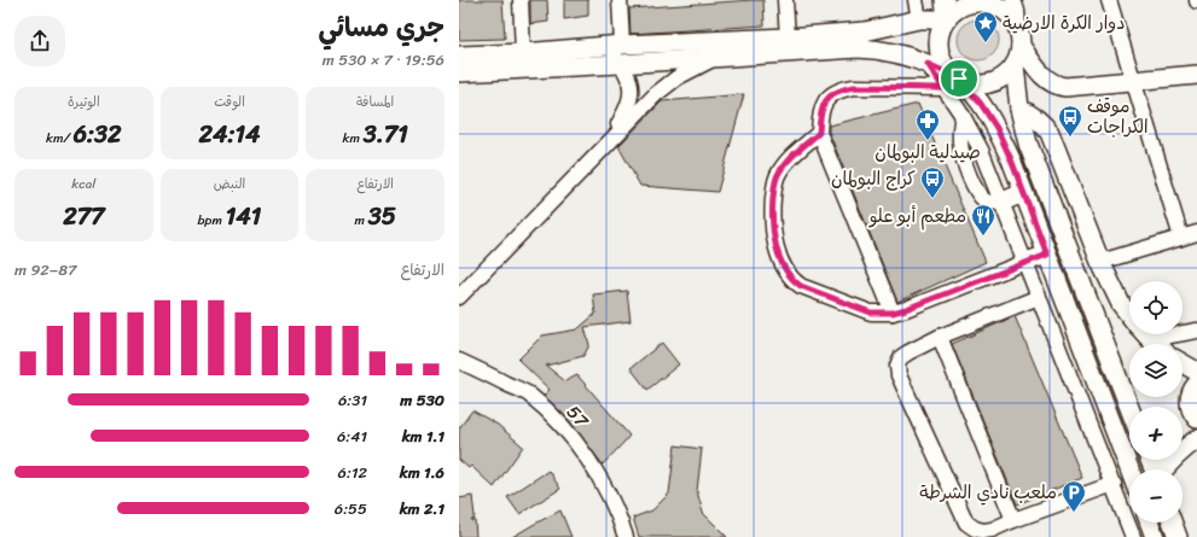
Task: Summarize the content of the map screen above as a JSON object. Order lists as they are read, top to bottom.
{
  "streets": {
    "street": ["57"]
  },
  "places": {
    "place": ["دوار الكرة الارضية"],
    "bus stop": ["موقف الكراجات", "كراج البولمان"],
    "pharmacy": ["صيدلية البولمان"],
    "restaurant": ["مطعم أبو علو"],
    "parking": ["ملعب نادي الشرطة"]
  },
  "page": {
    "heading": ["جري مسائي", "19:56 · 7 × 530 m"],
    "stats": [
      ["المسافة", "3.71 km"],
      ["الوقت", "24:14"],
      ["الوتيرة", "6:32 /km"],
      ["الارتفاع", "35 m"],
      ["النبض", "141 bpm"],
      ["kcal", "277"]
    ],
    "chart": ["الارتفاع", "87–92 m"],
    "map_buttons": ["+", "−"],
    "list": [
      {
        "name": "530 m",
        "note": "6:31"
      },
      {
        "name": "1.1 km",
        "note": "6:41"
      },
      {
        "name": "1.6 km",
        "note": "6:12"
      },
      {
        "name": "2.1 km",
        "note": "6:55"
      }
    ]
  }
}
